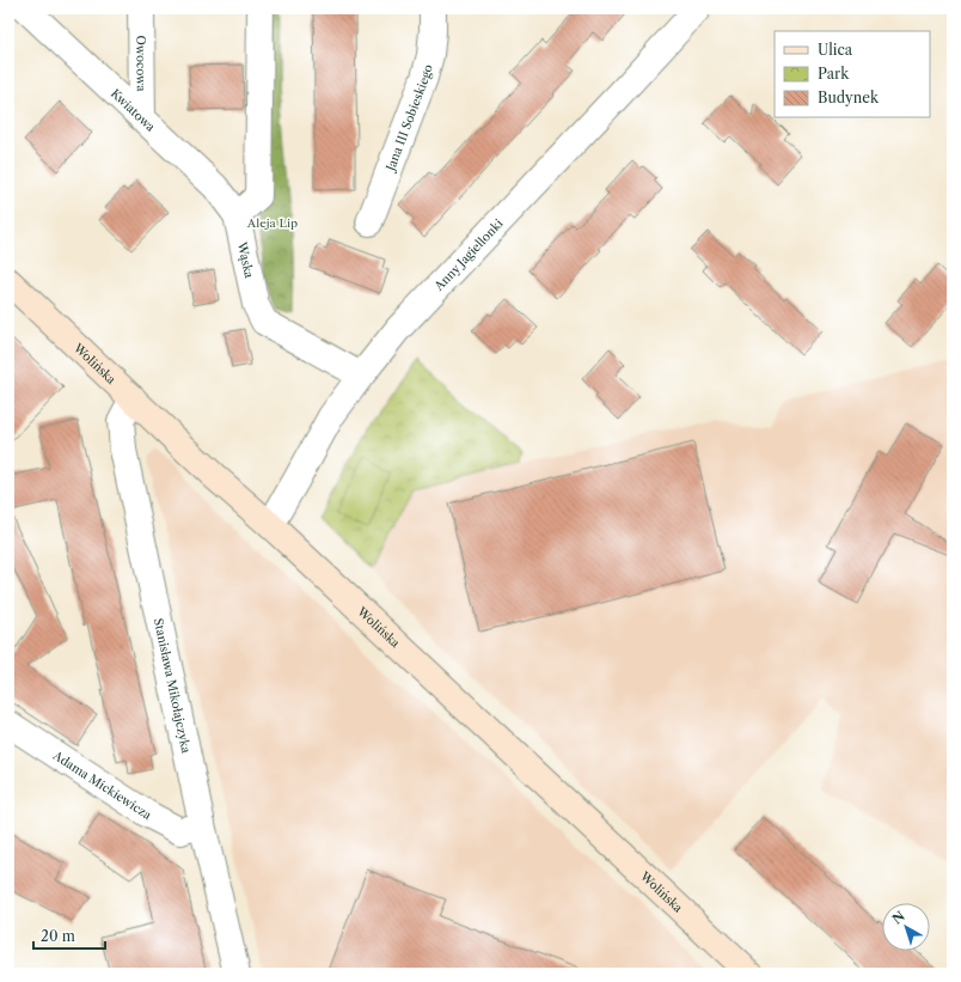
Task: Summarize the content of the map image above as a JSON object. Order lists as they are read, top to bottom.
{
  "streets": {
    "street": [
      "Owocowa",
      "Kwiatowa",
      "Jana III Sobieskiego",
      "Anny Jagiellonki",
      "Wąska",
      "Wolińska",
      "Stanisława Mikołajczyka",
      "Adama Mickiewicza"
    ]
  },
  "crossings": [
    ["Owocowa", "Kwiatowa"],
    ["Kwiatowa", "Wąska"],
    ["Anny Jagiellonki", "Wąska"],
    ["Anny Jagiellonki", "Wolińska"],
    ["Wolińska", "Stanisława Mikołajczyka"],
    ["Stanisława Mikołajczyka", "Adama Mickiewicza"]
  ],
  "parks": ["Aleja Lip"],
  "legend": ["Ulica", "Park", "Budynek"],
  "scale_bar": "20 m",
  "north": "top left"
}
